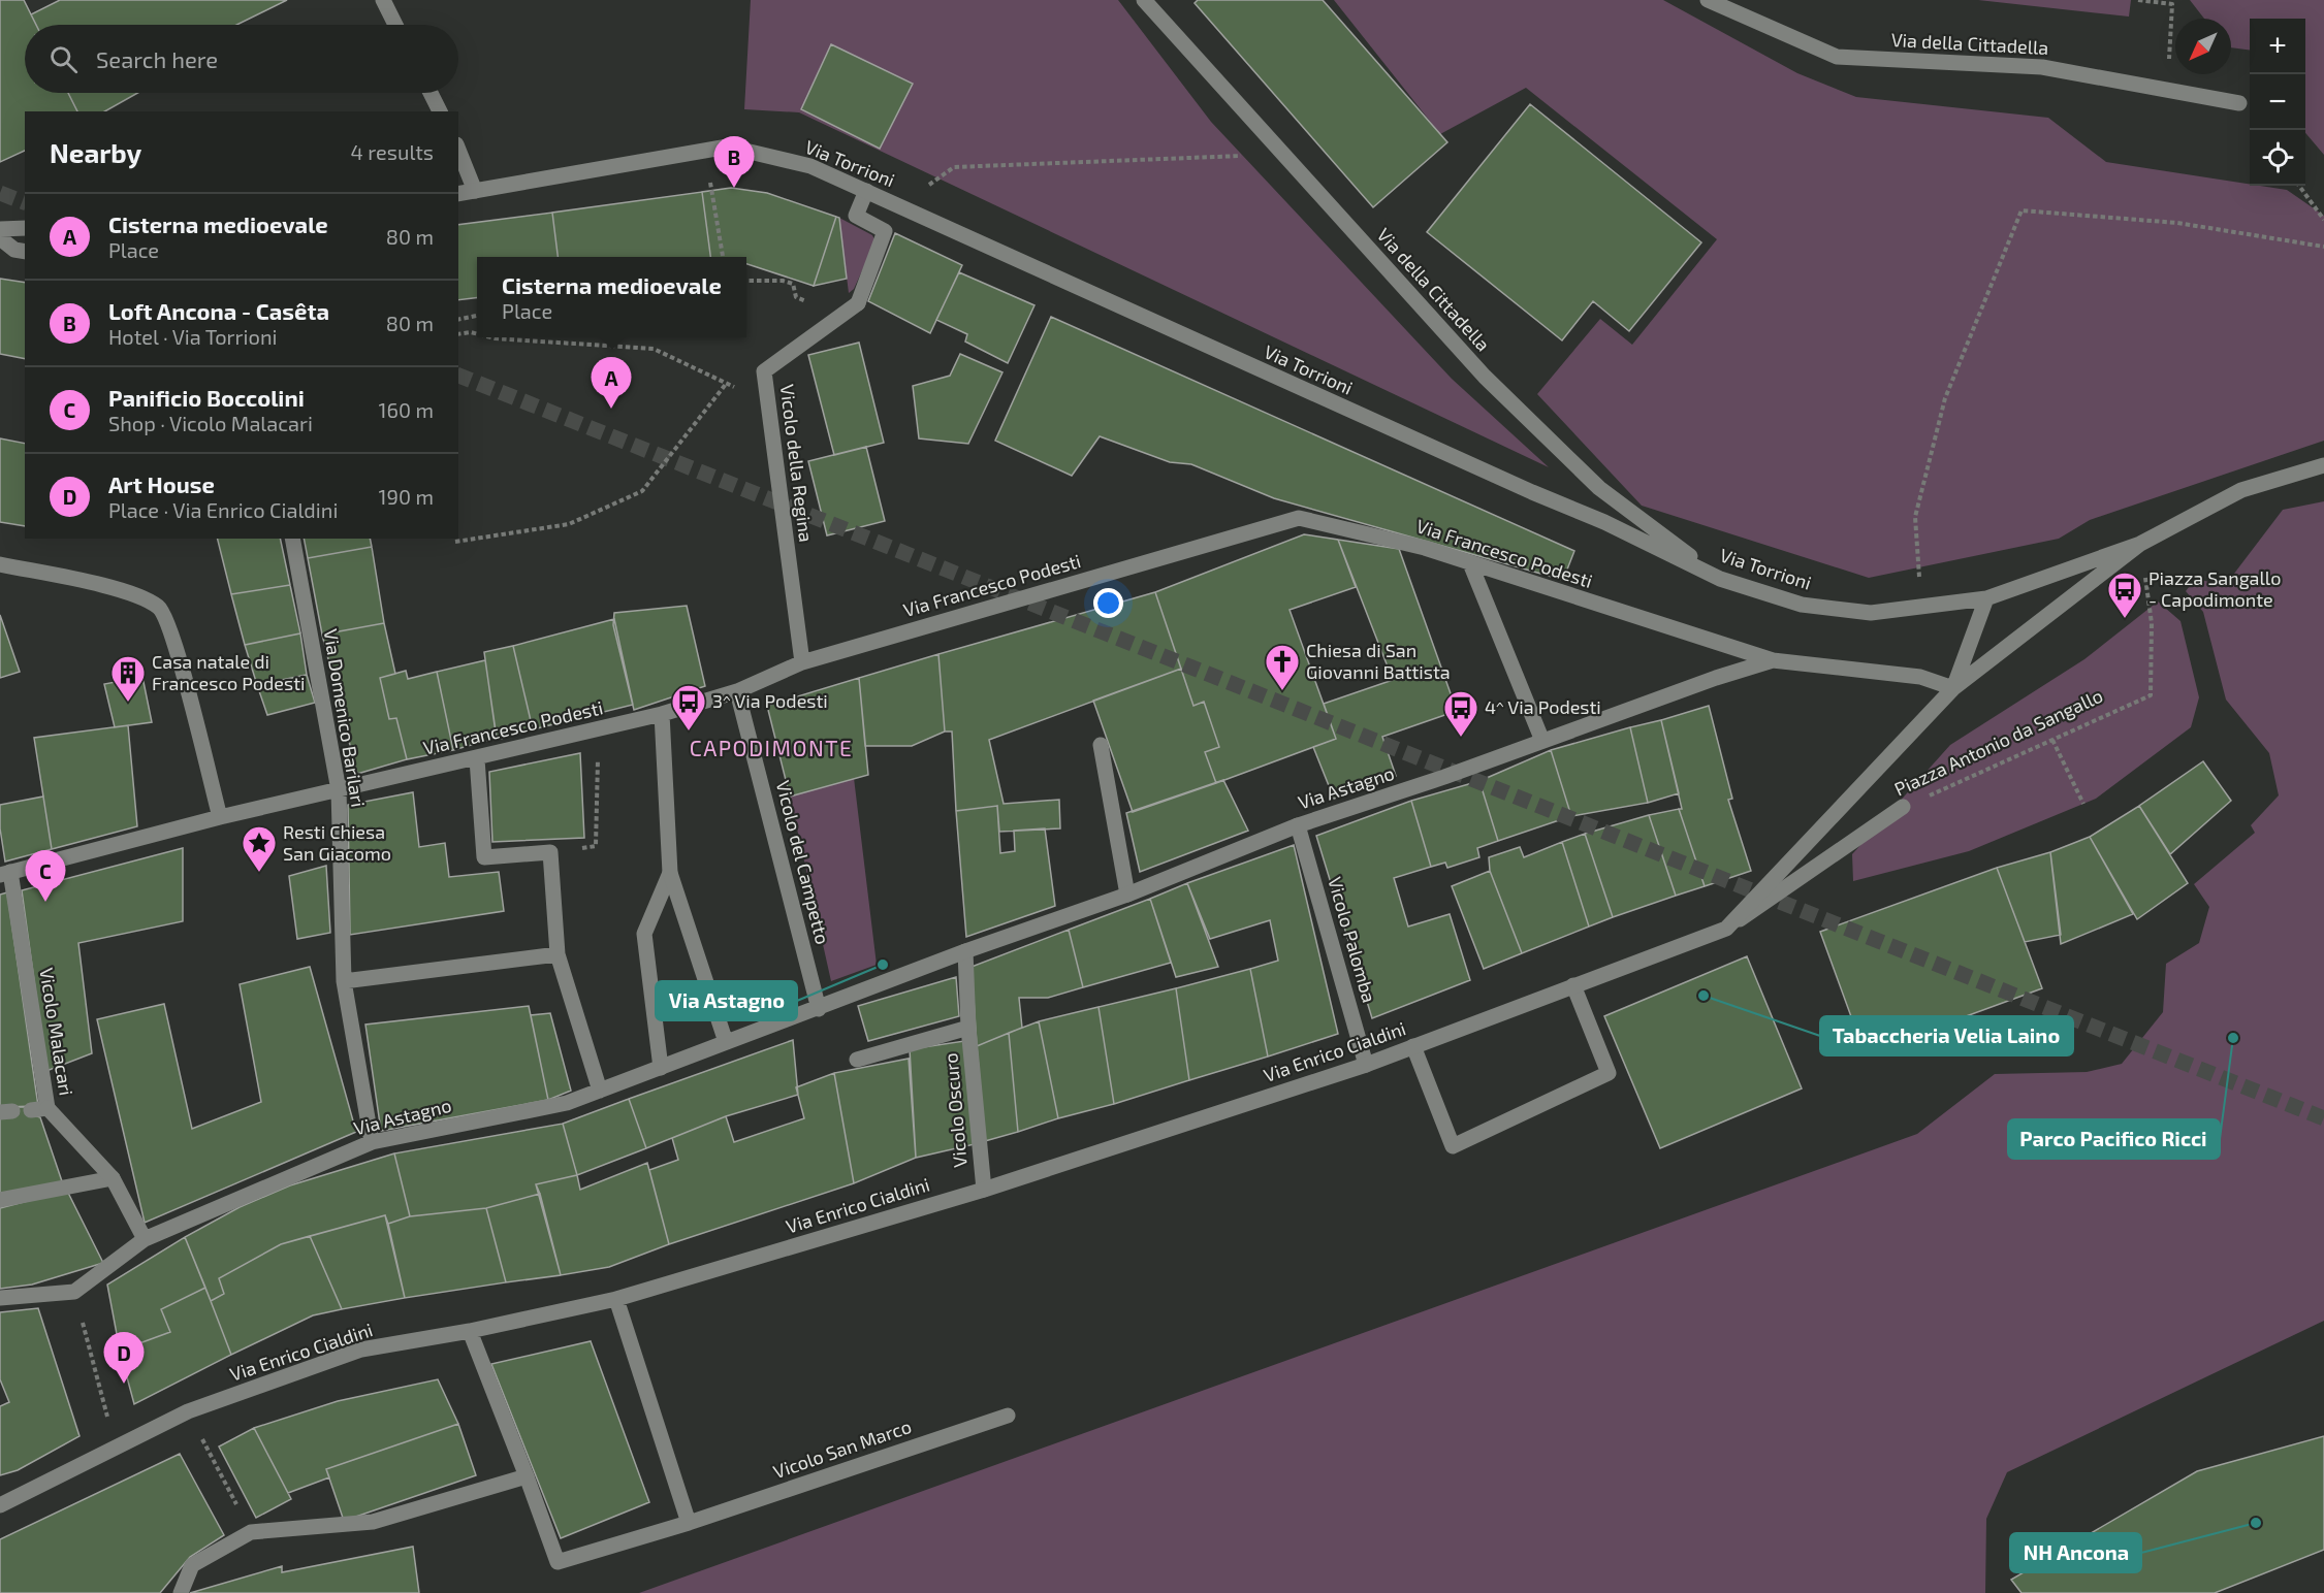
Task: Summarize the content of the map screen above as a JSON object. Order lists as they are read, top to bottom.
{
  "streets": {
    "street": [
      "Via della Cittadella",
      "Via Torrioni",
      "Vicolo della Regina",
      "Via Francesco Podesti",
      "Via Domenico Barilari",
      "Piazza Antonio da Sangallo",
      "Via Astagno",
      "Vicolo del Campetto",
      "Vicolo Palomba",
      "Vicolo Malacari",
      "Via Enrico Cialdini",
      "Vicolo Oscuro",
      "Vicolo San Marco"
    ]
  },
  "crossings": [
    ["Via della Cittadella", "Via Torrioni"],
    ["Via Torrioni", "Vicolo della Regina"],
    ["Via Torrioni", "Piazza Antonio da Sangallo"],
    ["Vicolo della Regina", "Via Francesco Podesti"],
    ["Via Francesco Podesti", "Via Domenico Barilari"],
    ["Via Francesco Podesti", "Via Astagno"],
    ["Via Francesco Podesti", "Vicolo del Campetto"],
    ["Via Francesco Podesti", "Vicolo Malacari"],
    ["Via Domenico Barilari", "Via Astagno"],
    ["Piazza Antonio da Sangallo", "Via Enrico Cialdini"],
    ["Via Astagno", "Vicolo del Campetto"],
    ["Via Astagno", "Vicolo Palomba"],
    ["Via Astagno", "Vicolo Malacari"],
    ["Via Astagno", "Vicolo Oscuro"],
    ["Vicolo Palomba", "Via Enrico Cialdini"],
    ["Via Enrico Cialdini", "Vicolo Oscuro"],
    ["Via Enrico Cialdini", "Vicolo San Marco"]
  ],
  "districts": ["CAPODIMONTE"],
  "places": {
    "bus stop": ["Piazza Sangallo - Capodimonte", "3^ Via Podesti", "4^ Via Podesti"],
    "church": ["Chiesa di San Giovanni Battista"],
    "building": ["Casa natale di Francesco Podesti"],
    "place": ["Resti Chiesa San Giacomo"],
    "other": [
      "Via Astagno",
      "Tabaccheria Velia Laino",
      "Parco Pacifico Ricci",
      "NH Ancona"
    ]
  },
  "north": "bottom left",
  "page": {
    "map_buttons": ["+", "−"],
    "search": "Search here",
    "heading": ["Nearby", "4 results"],
    "pins": [
      "B",
      "A",
      "C",
      "D"
    ],
    "list": [
      {
        "mark": "A",
        "name": "Cisterna medioevale",
        "note": "Place",
        "value": "80 m"
      },
      {
        "mark": "B",
        "name": "Loft Ancona - Casêta",
        "note": "Hotel · Via Torrioni",
        "value": "80 m"
      },
      {
        "mark": "C",
        "name": "Panificio Boccolini",
        "note": "Shop · Vicolo Malacari",
        "value": "160 m"
      },
      {
        "mark": "D",
        "name": "Art House",
        "note": "Place · Via Enrico Cialdini",
        "value": "190 m"
      }
    ],
    "popup": ["Cisterna medioevale", "Place"]
  }
}
